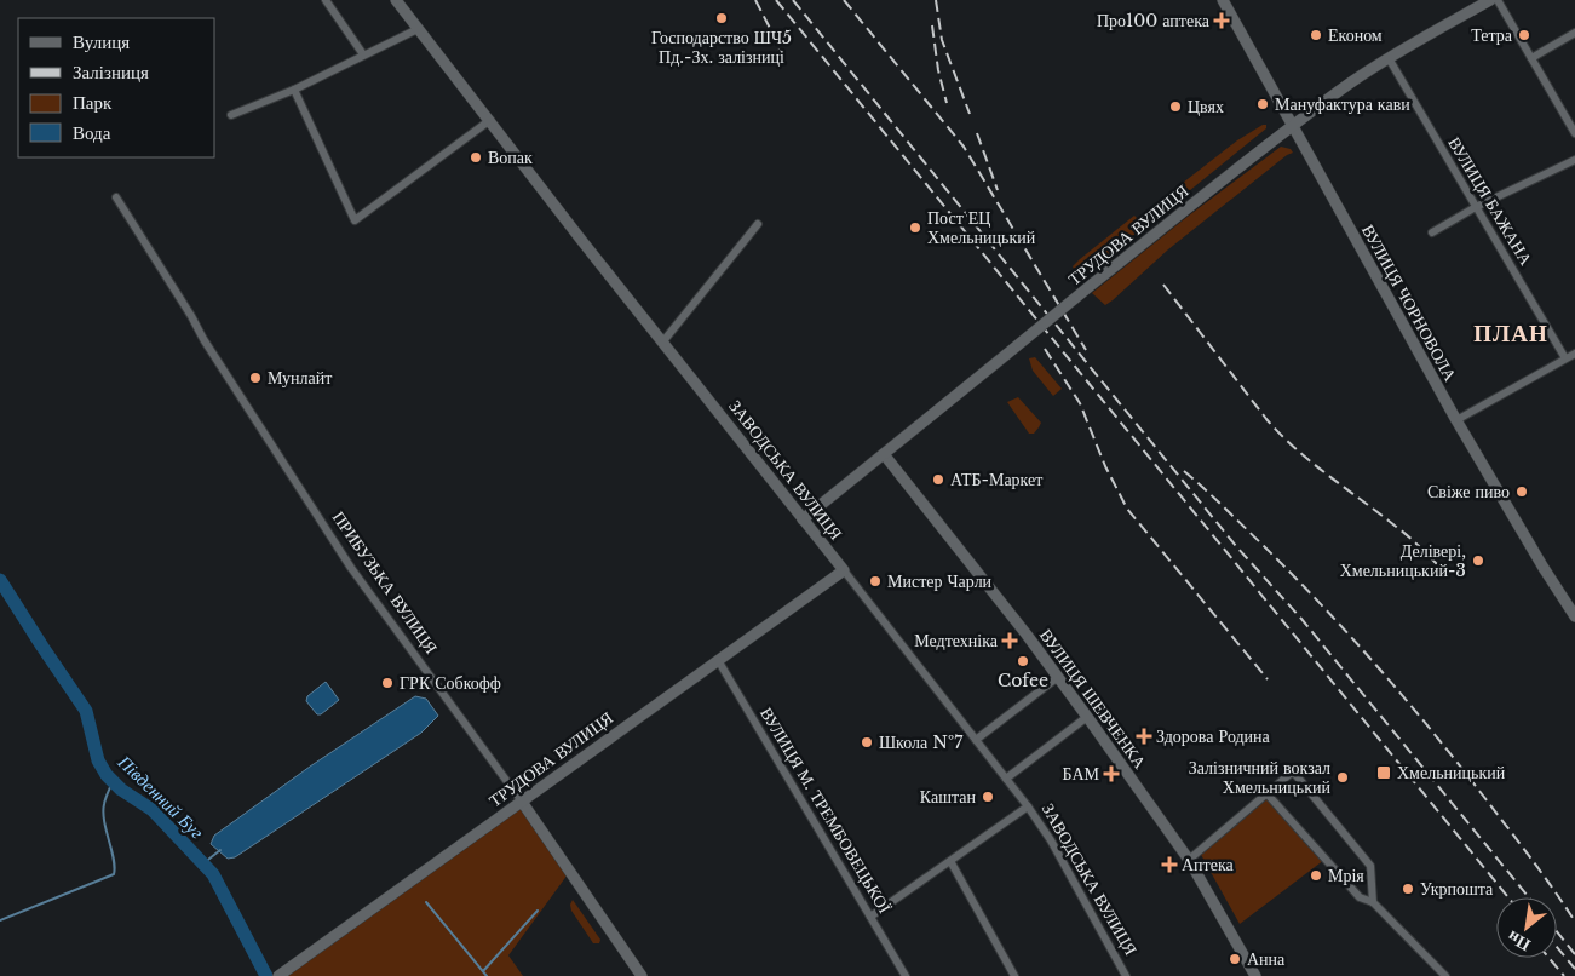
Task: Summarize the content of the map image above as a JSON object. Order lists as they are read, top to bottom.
{
  "streets": {
    "street": [
      "ВУЛИЦЯ БАЖАНА",
      "ТРУДОВА ВУЛИЦЯ",
      "ВУЛИЦЯ ЧОРНОВОЛА",
      "ЗАВОДСЬКА ВУЛИЦЯ",
      "ПРИБУЗЬКА ВУЛИЦЯ",
      "ВУЛИЦЯ ШЕВЧЕНКА",
      "ВУЛИЦЯ М. ТРЕМБОВЕЦЬКОЇ"
    ]
  },
  "crossings": [
    ["ВУЛИЦЯ БАЖАНА", "ТРУДОВА ВУЛИЦЯ"],
    ["ТРУДОВА ВУЛИЦЯ", "ВУЛИЦЯ ЧОРНОВОЛА"],
    ["ТРУДОВА ВУЛИЦЯ", "ЗАВОДСЬКА ВУЛИЦЯ"],
    ["ТРУДОВА ВУЛИЦЯ", "ПРИБУЗЬКА ВУЛИЦЯ"],
    ["ТРУДОВА ВУЛИЦЯ", "ВУЛИЦЯ ШЕВЧЕНКА"],
    ["ТРУДОВА ВУЛИЦЯ", "ВУЛИЦЯ М. ТРЕМБОВЕЦЬКОЇ"]
  ],
  "districts": ["ПЛАН"],
  "water": ["Південний Буг"],
  "places": {
    "other": [
      "Господарство ШЧ5 Пд.-Зх. залізниці",
      "Економ",
      "Тетра",
      "Мануфактура кави",
      "Цвях",
      "Вопак",
      "Пост ЕЦ Хмельницький",
      "Мунлайт",
      "АТБ-Маркет",
      "Свіже пиво",
      "Делівері, Хмельницький-3",
      "Мистер Чарли",
      "Cofee",
      "ГРК Собкофф",
      "Школа №7",
      "Залізничний вокзал Хмельницький",
      "Каштан",
      "Мрія",
      "Укрпошта",
      "Анна"
    ],
    "health": [
      "Про100 аптека",
      "Медтехніка",
      "Здорова Родина",
      "БАМ",
      "Аптека"
    ],
    "transit": ["Хмельницький"]
  },
  "legend": [
    "Вулиця",
    "Залізниця",
    "Парк",
    "Вода"
  ],
  "north": "bottom left"
}
